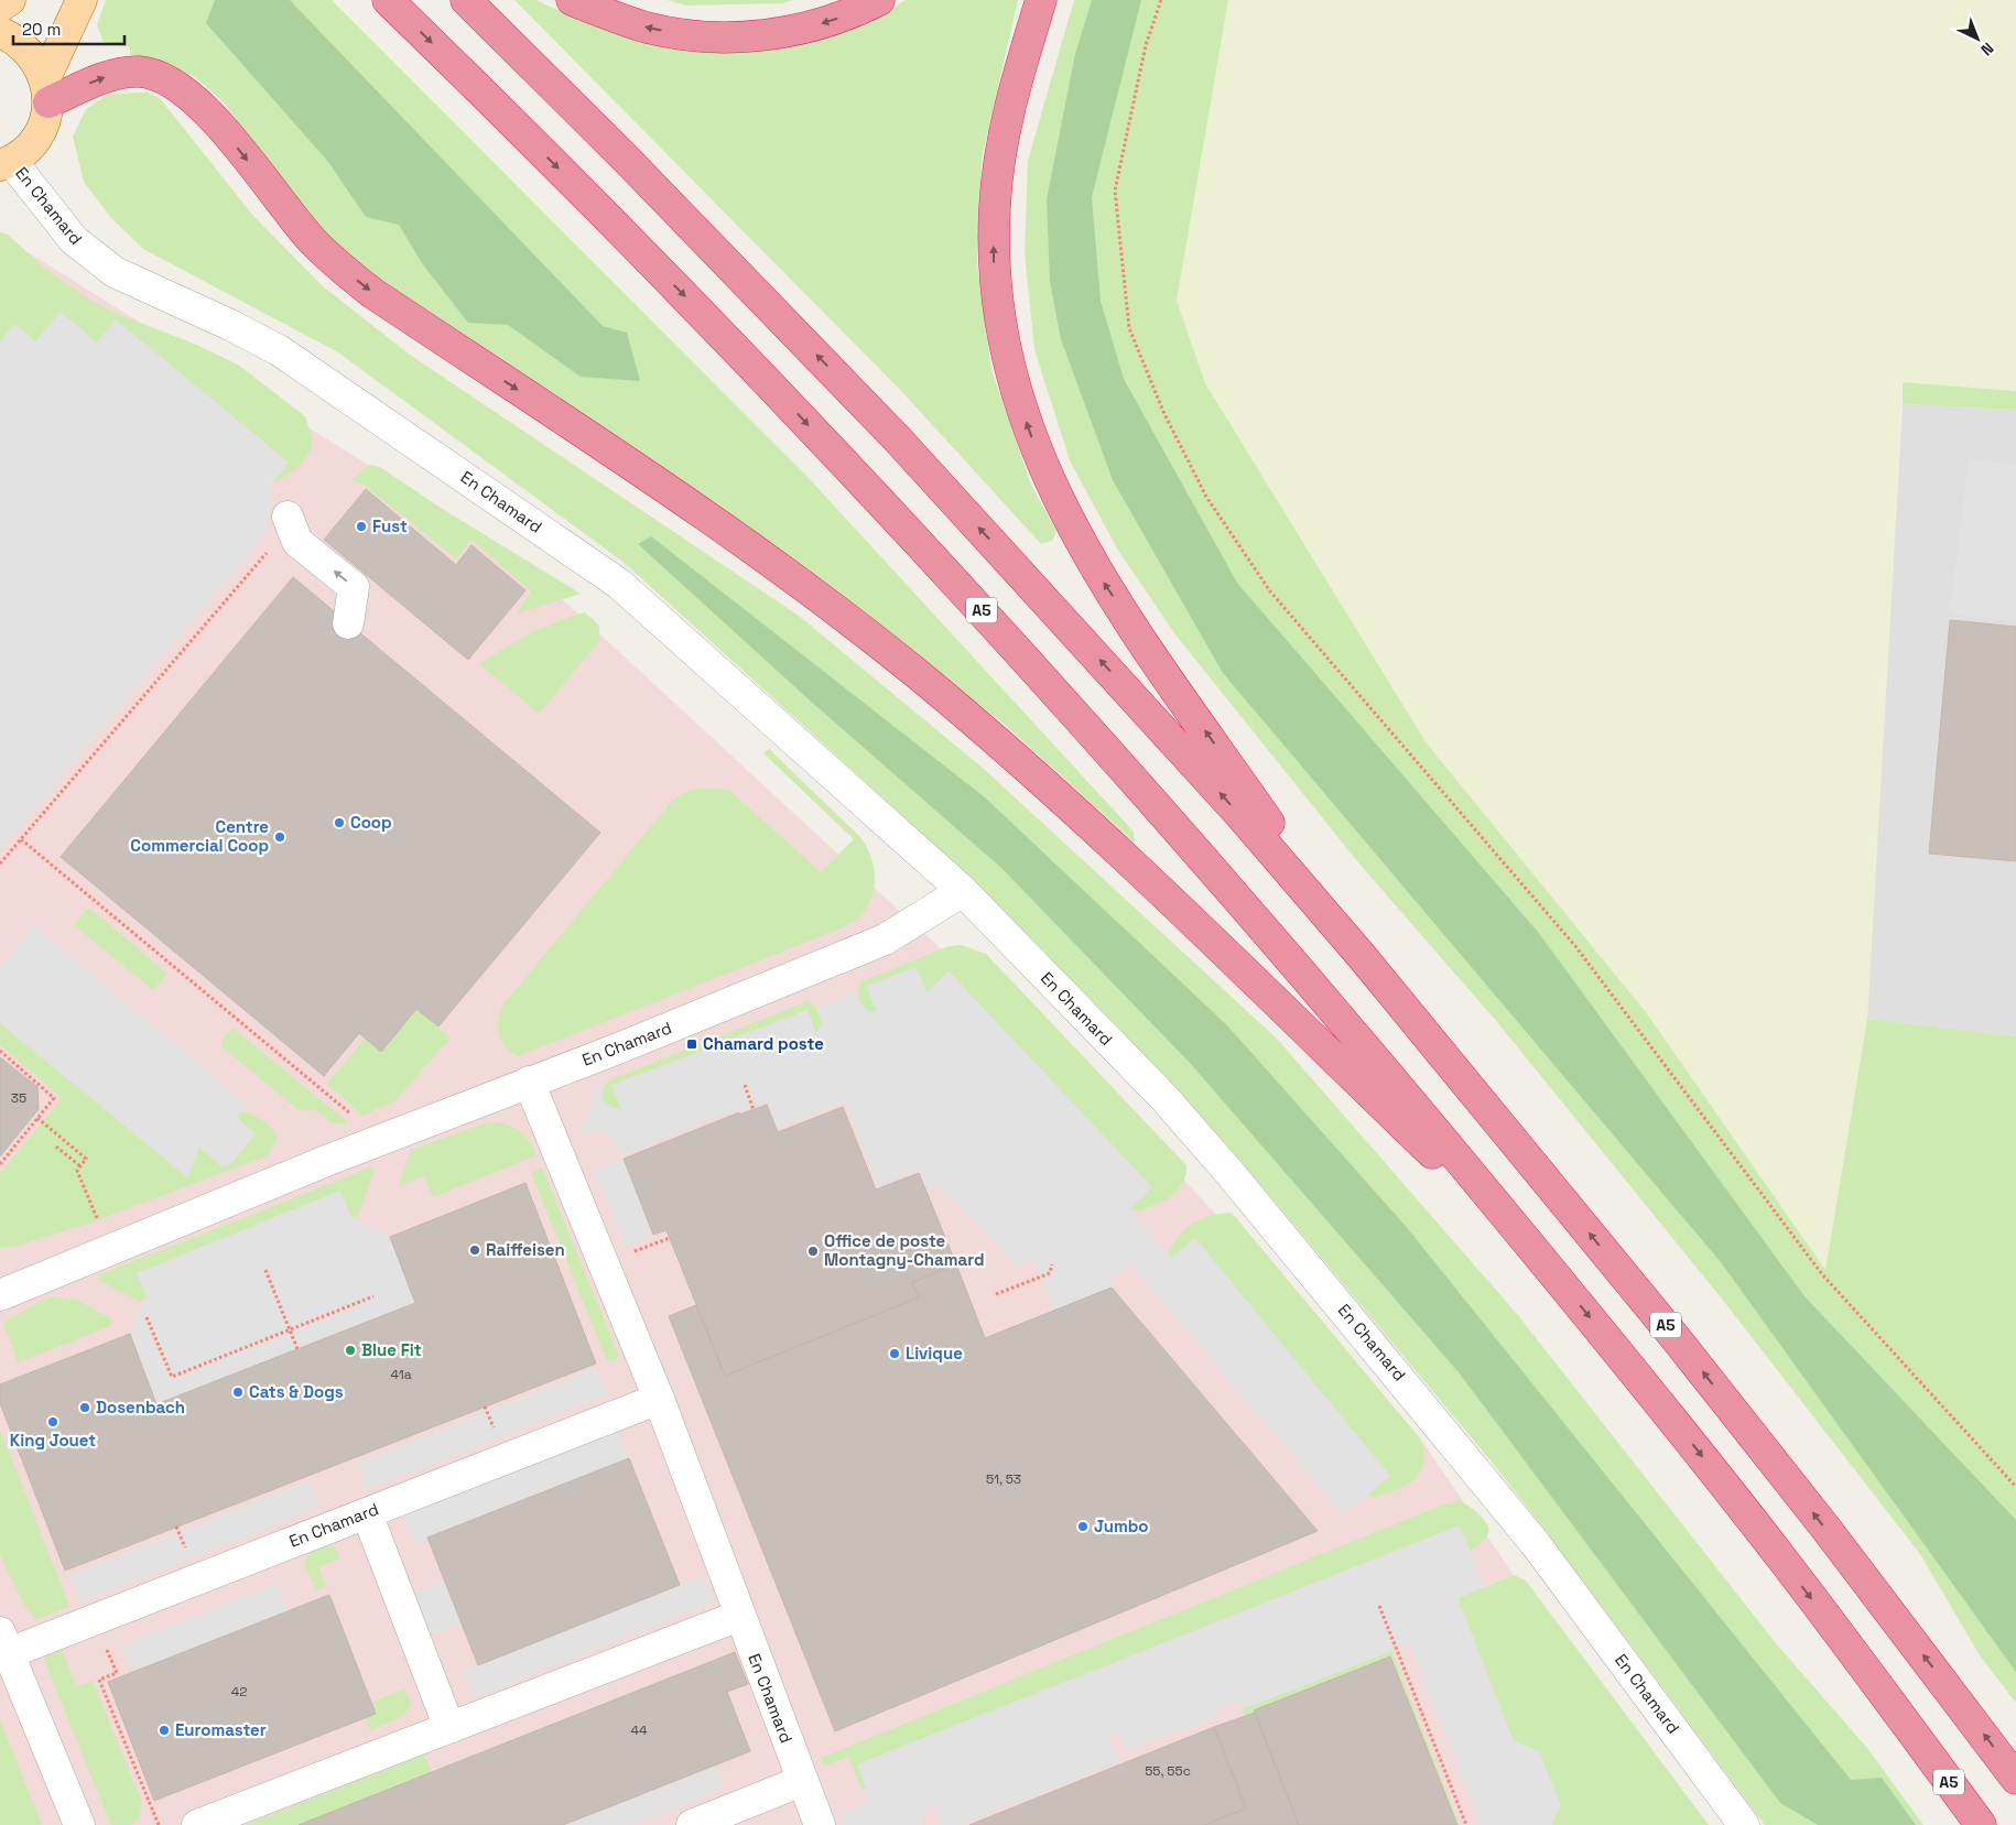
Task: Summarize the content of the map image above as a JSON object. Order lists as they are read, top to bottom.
{
  "streets": {
    "highway": ["A5"],
    "street": ["En Chamard"]
  },
  "places": {
    "other": [
      "Fust",
      "Coop",
      "Centre Commercial Coop",
      "Raiffeisen",
      "Office de poste Montagny-Chamard",
      "Blue Fit",
      "Livique",
      "Cats & Dogs",
      "Dosenbach",
      "King Jouet",
      "Jumbo",
      "Euromaster"
    ],
    "transit": ["Chamard poste"]
  },
  "house_numbers": [
    "35",
    "41a",
    "51, 53",
    "42",
    "44",
    "55, 55c"
  ],
  "scale_bar": "20 m",
  "north": "bottom right"
}
